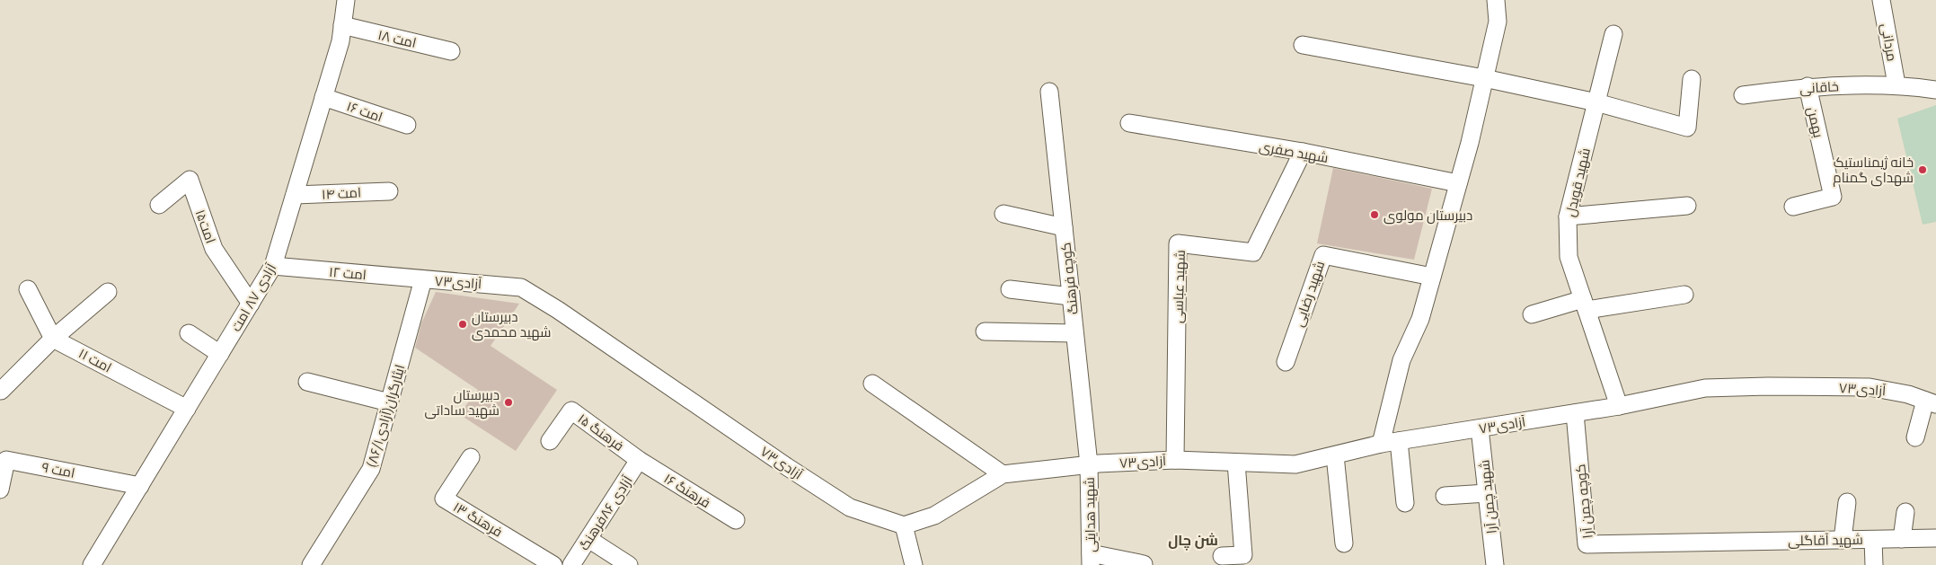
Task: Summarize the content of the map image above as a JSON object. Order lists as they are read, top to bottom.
{
  "streets": {
    "street": [
      "امت ۱۸",
      "مردانی",
      "خاقانی",
      "امت ۱۶",
      "بهمن",
      "شهید صفری",
      "شهید قویدل",
      "امت ۱۴",
      "امت۱۵",
      "امت ۱۲",
      "کوچه فرهنگ",
      "آزادی۷۳",
      "شهید عباسی",
      "شهید رضایی",
      "آزادی ۸۷ امت",
      "امت ۱۱",
      "ایثارگران(آزادی۸۶/۱)",
      "فرهنگ ۱۵",
      "امت ۹",
      "فرهنگ ۱۶",
      "شهید چمن آرا",
      "کوچه چمن آرا",
      "آزادی ۸۶فرهنگ",
      "شهید هدایتی",
      "فرهنگ ۱۳",
      "شهید آقاگلی"
    ]
  },
  "crossings": [
    ["امت ۱۸", "آزادی ۸۷ امت"],
    ["مردانی", "خاقانی"],
    ["خاقانی", "بهمن"],
    ["امت ۱۶", "آزادی ۸۷ امت"],
    ["شهید صفری", "شهید عباسی"],
    ["شهید قویدل", "آزادی۷۳"],
    ["امت ۱۴", "آزادی ۸۷ امت"],
    ["امت۱۵", "آزادی ۸۷ امت"],
    ["امت ۱۲", "آزادی۷۳"],
    ["امت ۱۲", "آزادی ۸۷ امت"],
    ["امت ۱۲", "ایثارگران(آزادی۸۶/۱)"],
    ["کوچه فرهنگ", "آزادی۷۳"],
    ["کوچه فرهنگ", "شهید هدایتی"],
    ["آزادی۷۳", "شهید عباسی"],
    ["آزادی۷۳", "ایثارگران(آزادی۸۶/۱)"],
    ["آزادی۷۳", "شهید چمن آرا"],
    ["آزادی۷۳", "کوچه چمن آرا"],
    ["آزادی۷۳", "شهید هدایتی"],
    ["آزادی ۸۷ امت", "امت ۱۱"],
    ["آزادی ۸۷ امت", "امت ۹"],
    ["فرهنگ ۱۵", "فرهنگ ۱۶"],
    ["فرهنگ ۱۵", "آزادی ۸۶فرهنگ"],
    ["فرهنگ ۱۶", "آزادی ۸۶فرهنگ"],
    ["کوچه چمن آرا", "شهید آقاگلی"]
  ],
  "districts": ["شن چال"],
  "places": [
    "خانه ژیمناستیک شهدای گمنام",
    "دبیرستان مولوی",
    "دبیرستان شهید محمدی",
    "دبیرستان شهید ساداتی"
  ]
}
